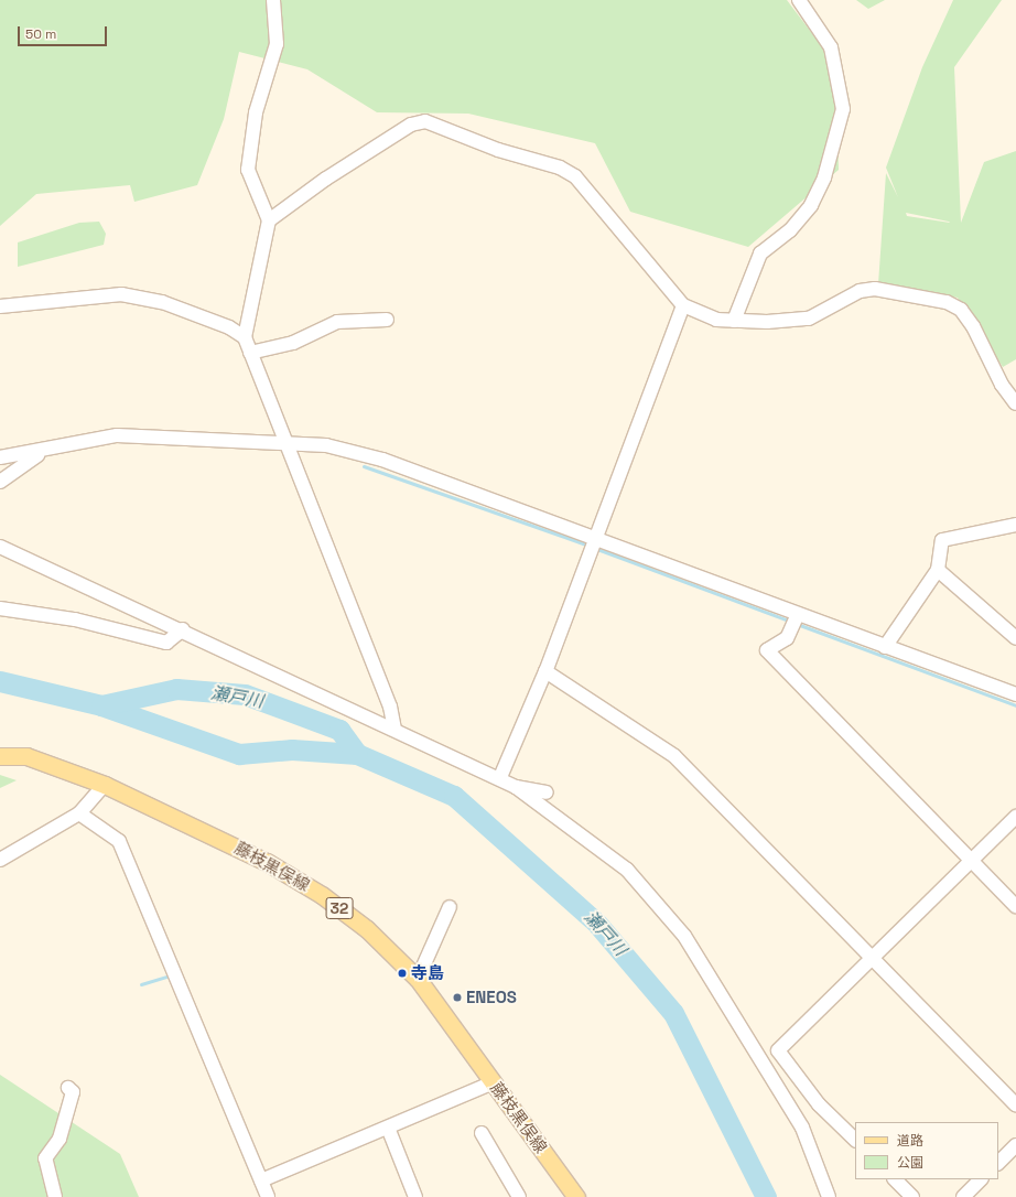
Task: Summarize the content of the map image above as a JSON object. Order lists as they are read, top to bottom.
{
  "streets": {
    "main road": ["藤枝黒俣線", "32"]
  },
  "water": ["瀬戸川"],
  "places": ["寺島", "ENEOS"],
  "legend": ["道路", "公園"],
  "scale_bar": "50 m"
}
